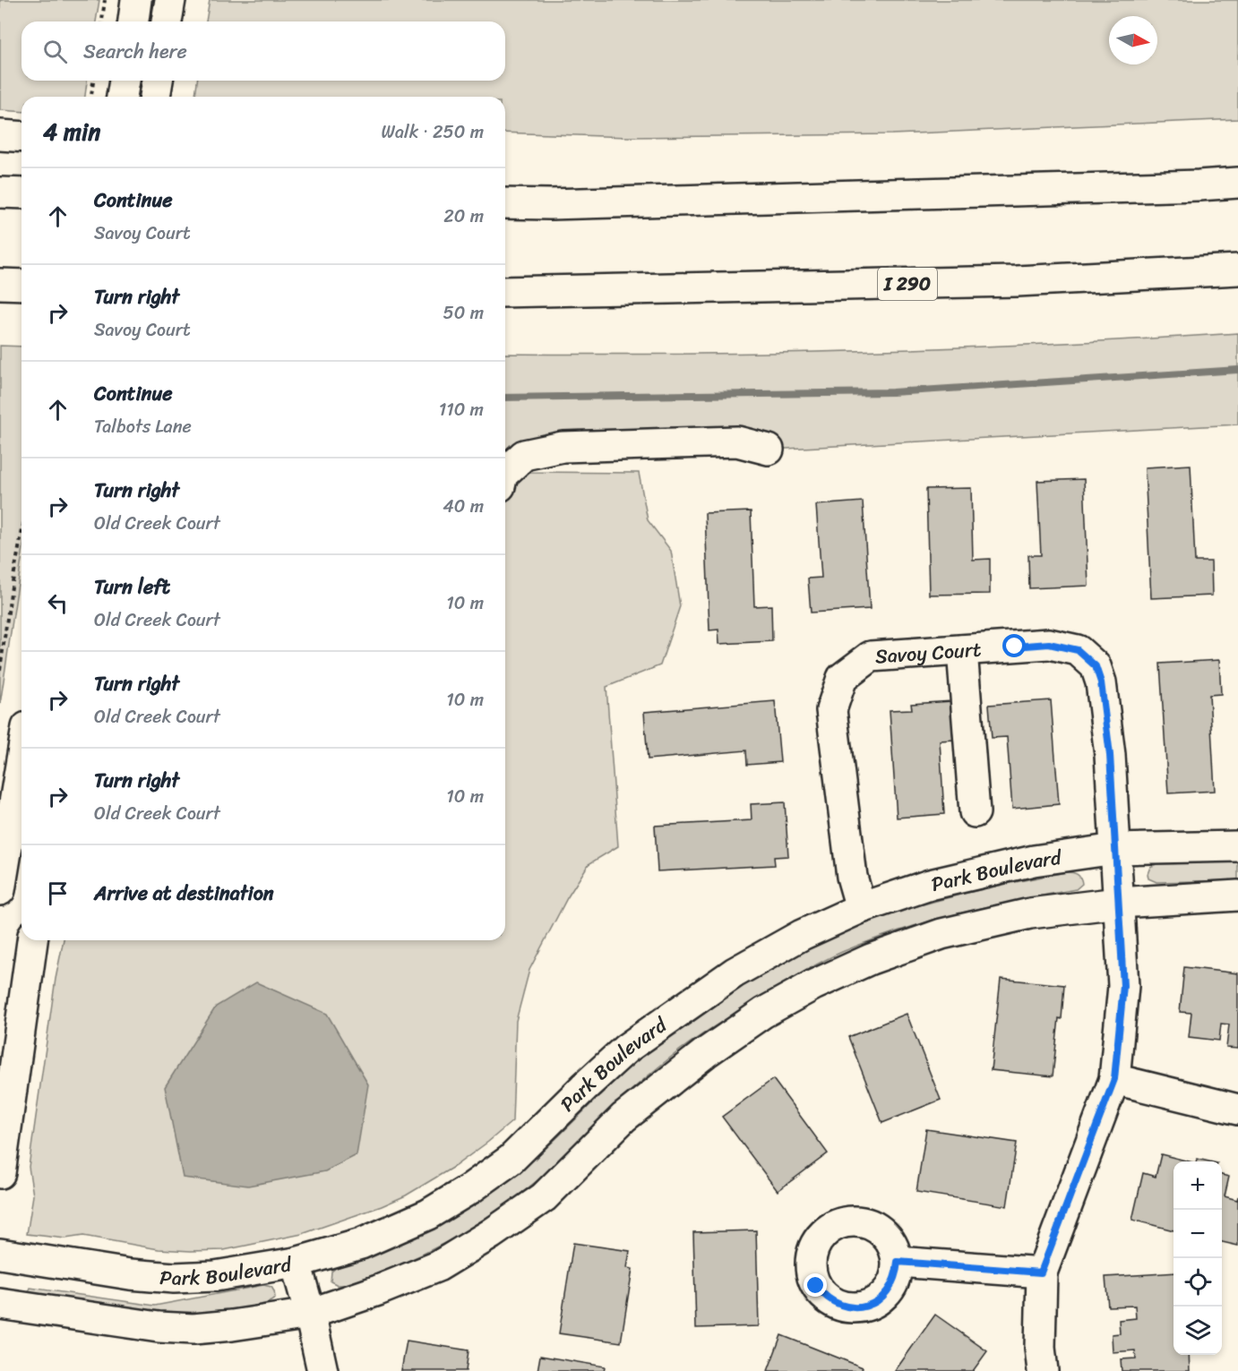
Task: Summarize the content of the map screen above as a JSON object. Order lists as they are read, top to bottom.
{
  "streets": {
    "main road": ["I 290", "Savoy Court", "Park Boulevard"]
  },
  "crossings": [
    ["Savoy Court", "Park Boulevard"]
  ],
  "north": "right",
  "page": {
    "search": "Search here",
    "heading": ["4 min", "Walk · 250 m"],
    "list": [
      ["Continue", "Savoy Court", "20 m"],
      ["Turn right", "Savoy Court", "50 m"],
      ["Continue", "Talbots Lane", "110 m"],
      ["Turn right", "Old Creek Court", "40 m"],
      ["Turn left", "Old Creek Court", "10 m"],
      ["Turn right", "Old Creek Court", "10 m"],
      ["Turn right", "Old Creek Court", "10 m"],
      "Arrive at destination"
    ],
    "map_buttons": ["+", "−"]
  }
}
